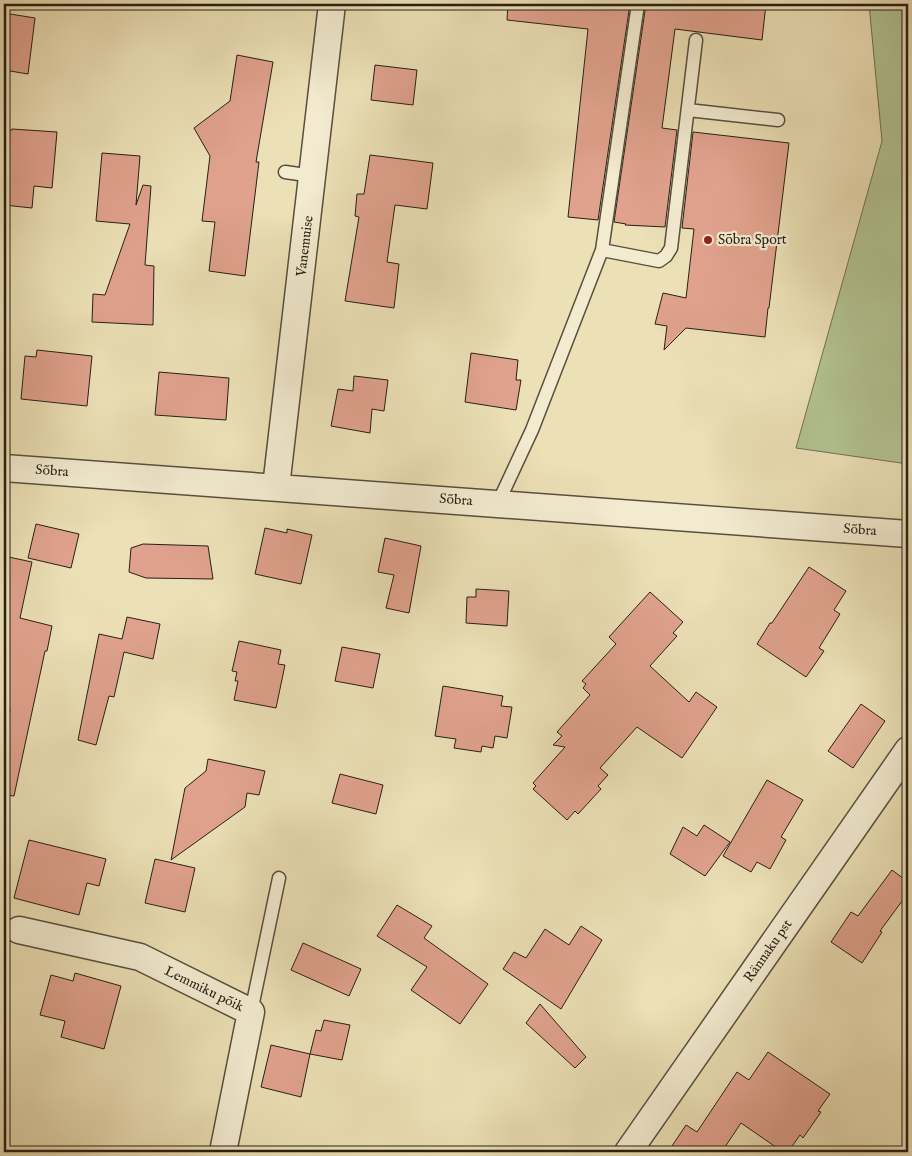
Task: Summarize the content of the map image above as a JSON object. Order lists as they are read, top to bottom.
{
  "streets": {
    "street": [
      "Vanemuise",
      "Sõbra",
      "Rännaku pst",
      "Lemmiku põik"
    ]
  },
  "crossings": [
    ["Vanemuise", "Sõbra"]
  ],
  "places": ["Sõbra Sport"]
}
